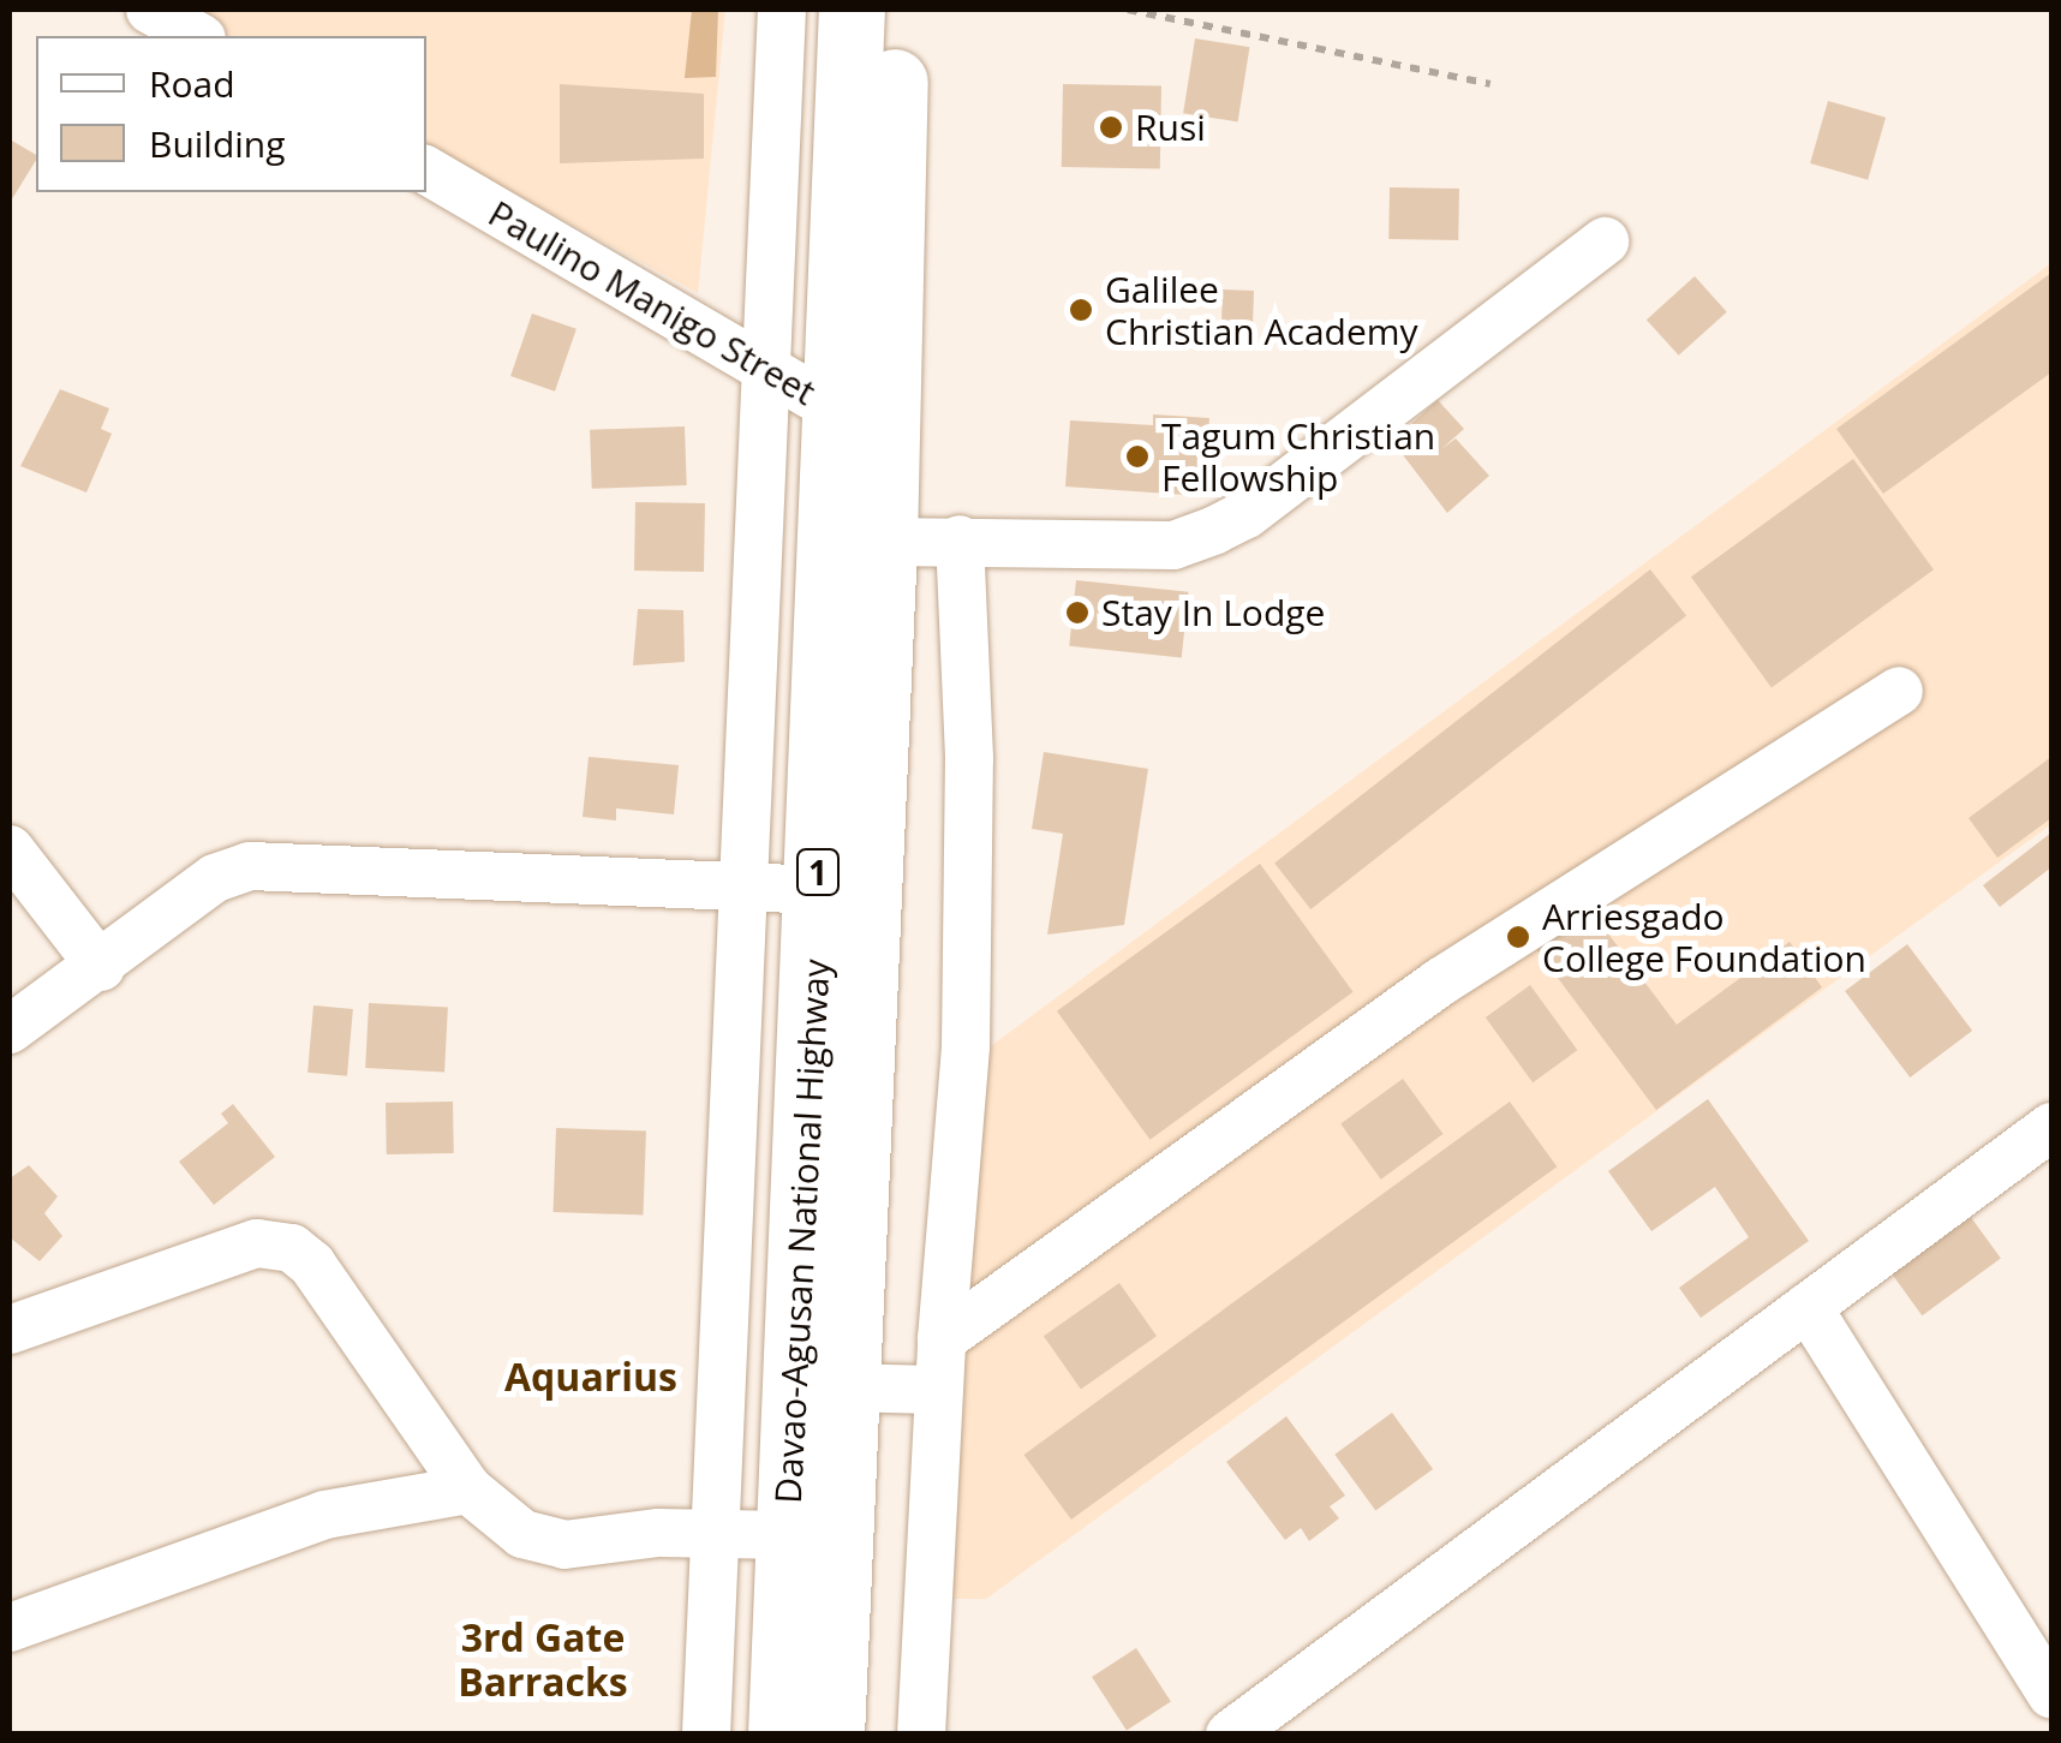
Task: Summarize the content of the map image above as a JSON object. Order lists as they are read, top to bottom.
{
  "streets": {
    "highway": ["1", "Davao-Agusan National Highway"],
    "street": ["Paulino Manigo Street"]
  },
  "crossings": [
    ["Paulino Manigo Street", "Davao-Agusan National Highway"]
  ],
  "districts": ["Aquarius", "3rd Gate Barracks"],
  "places": [
    "Rusi",
    "Galilee Christian Academy",
    "Tagum Christian Fellowship",
    "Stay In Lodge",
    "Arriesgado College Foundation"
  ],
  "legend": ["Road", "Building"]
}
